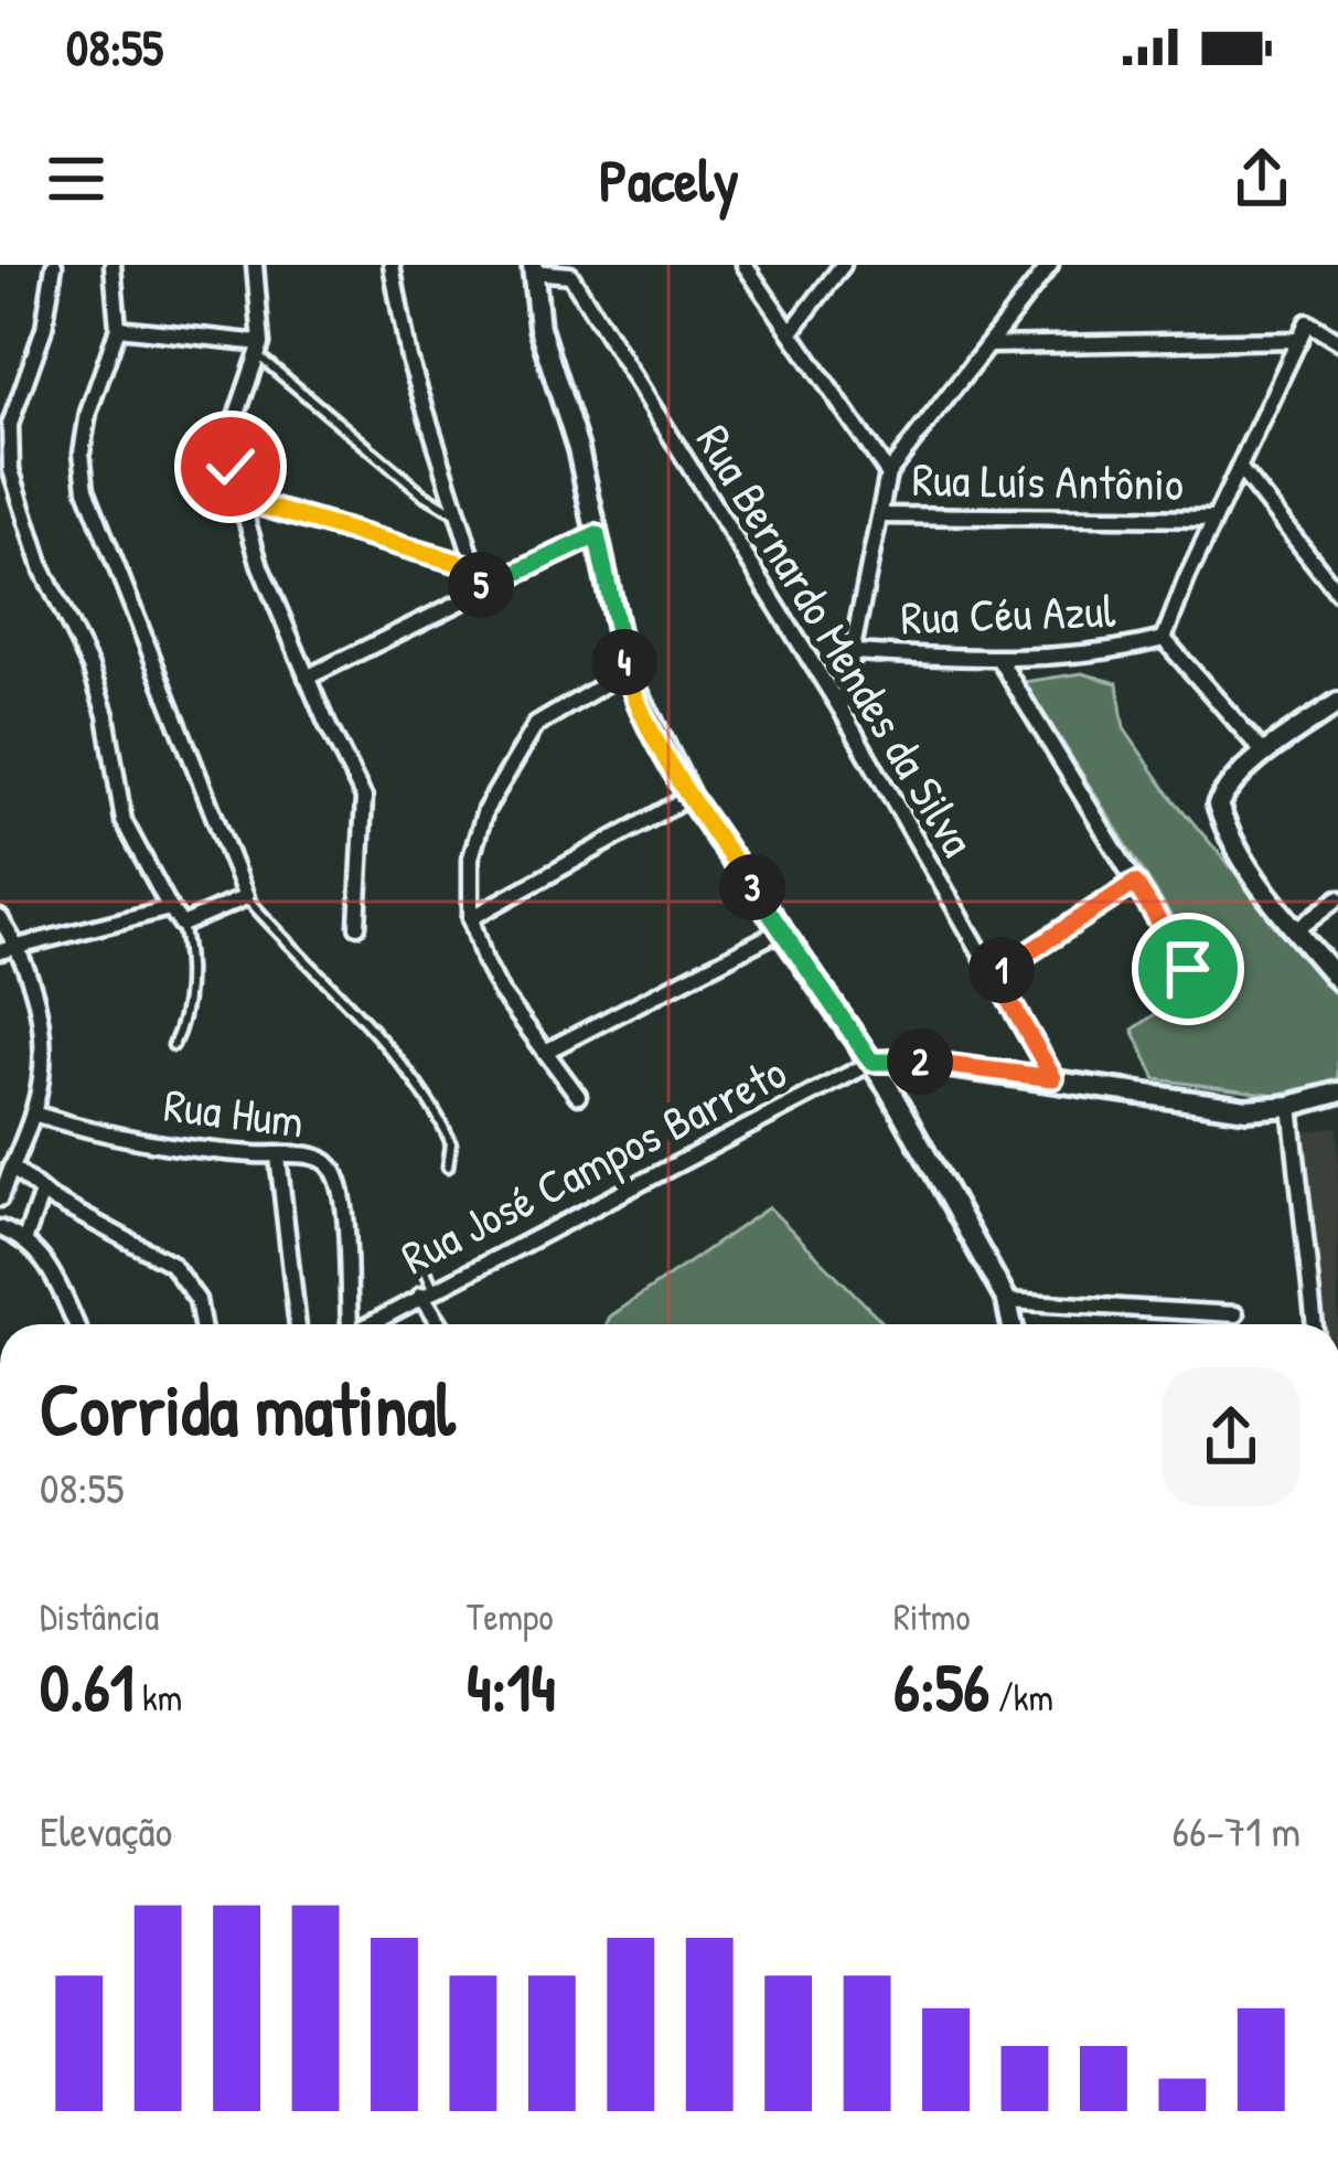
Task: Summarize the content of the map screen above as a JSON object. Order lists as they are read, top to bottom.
{
  "streets": {
    "street": [
      "Rua Luís Antônio",
      "Rua Céu Azul",
      "Rua Bernardo Mendes da Silva",
      "Rua Hum",
      "Rua José Campos Barreto"
    ]
  },
  "page": {
    "status": "08:55",
    "header": "Pacely",
    "pins": [
      "5",
      "4",
      "3",
      "1",
      "2"
    ],
    "heading": ["Corrida matinal", "08:55"],
    "stats": [
      ["Distância", "0.61 km"],
      ["Tempo", "4:14"],
      ["Ritmo", "6:56 /km"]
    ],
    "chart": ["Elevação", "66–71 m"]
  }
}
